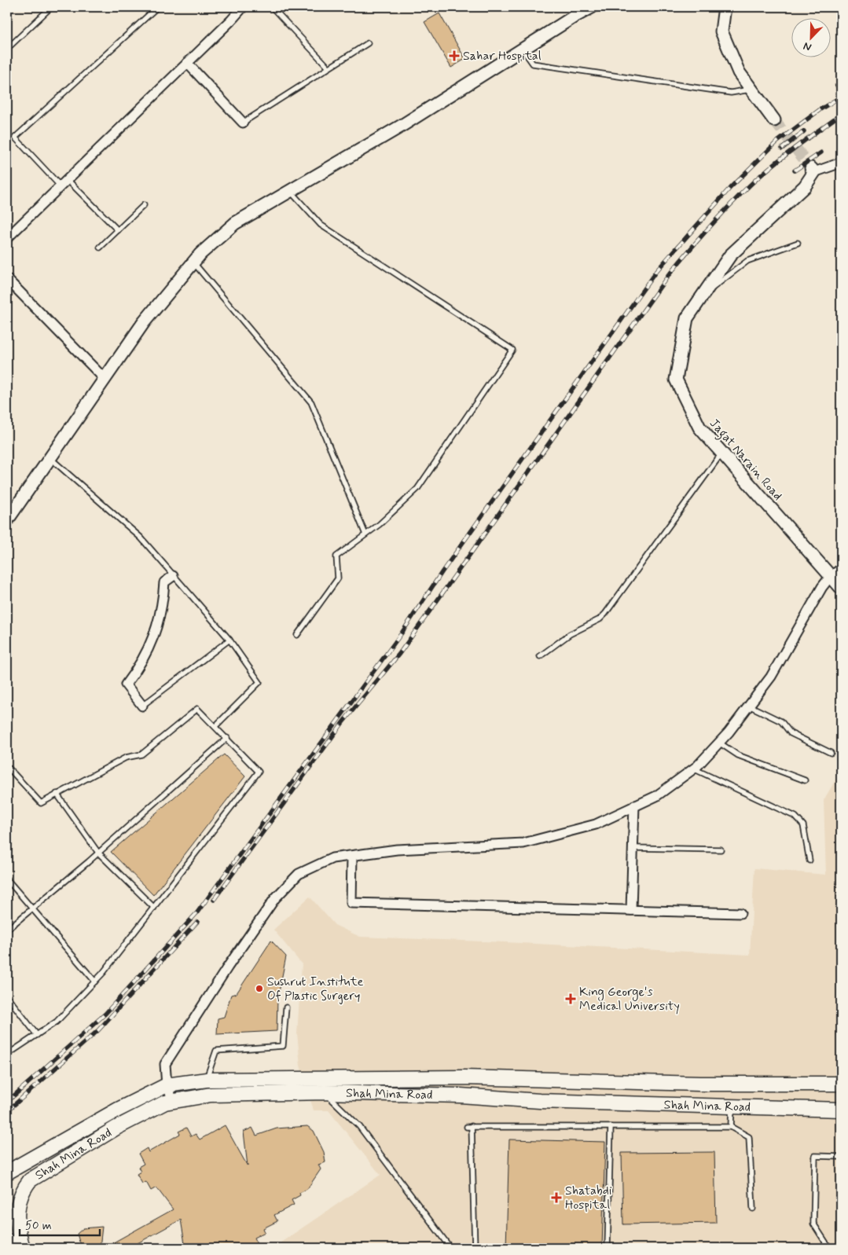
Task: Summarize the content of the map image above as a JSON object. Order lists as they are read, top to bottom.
{
  "streets": {
    "main road": ["Shah Mina Road"],
    "street": ["Jagat Narain Road"]
  },
  "places": {
    "health": ["Sahar Hospital", "King George's Medical University", "Shatabdi Hospital"],
    "other": ["Sushrut Institute Of Plastic Surgery"]
  },
  "scale_bar": "50 m",
  "north": "bottom left"
}
